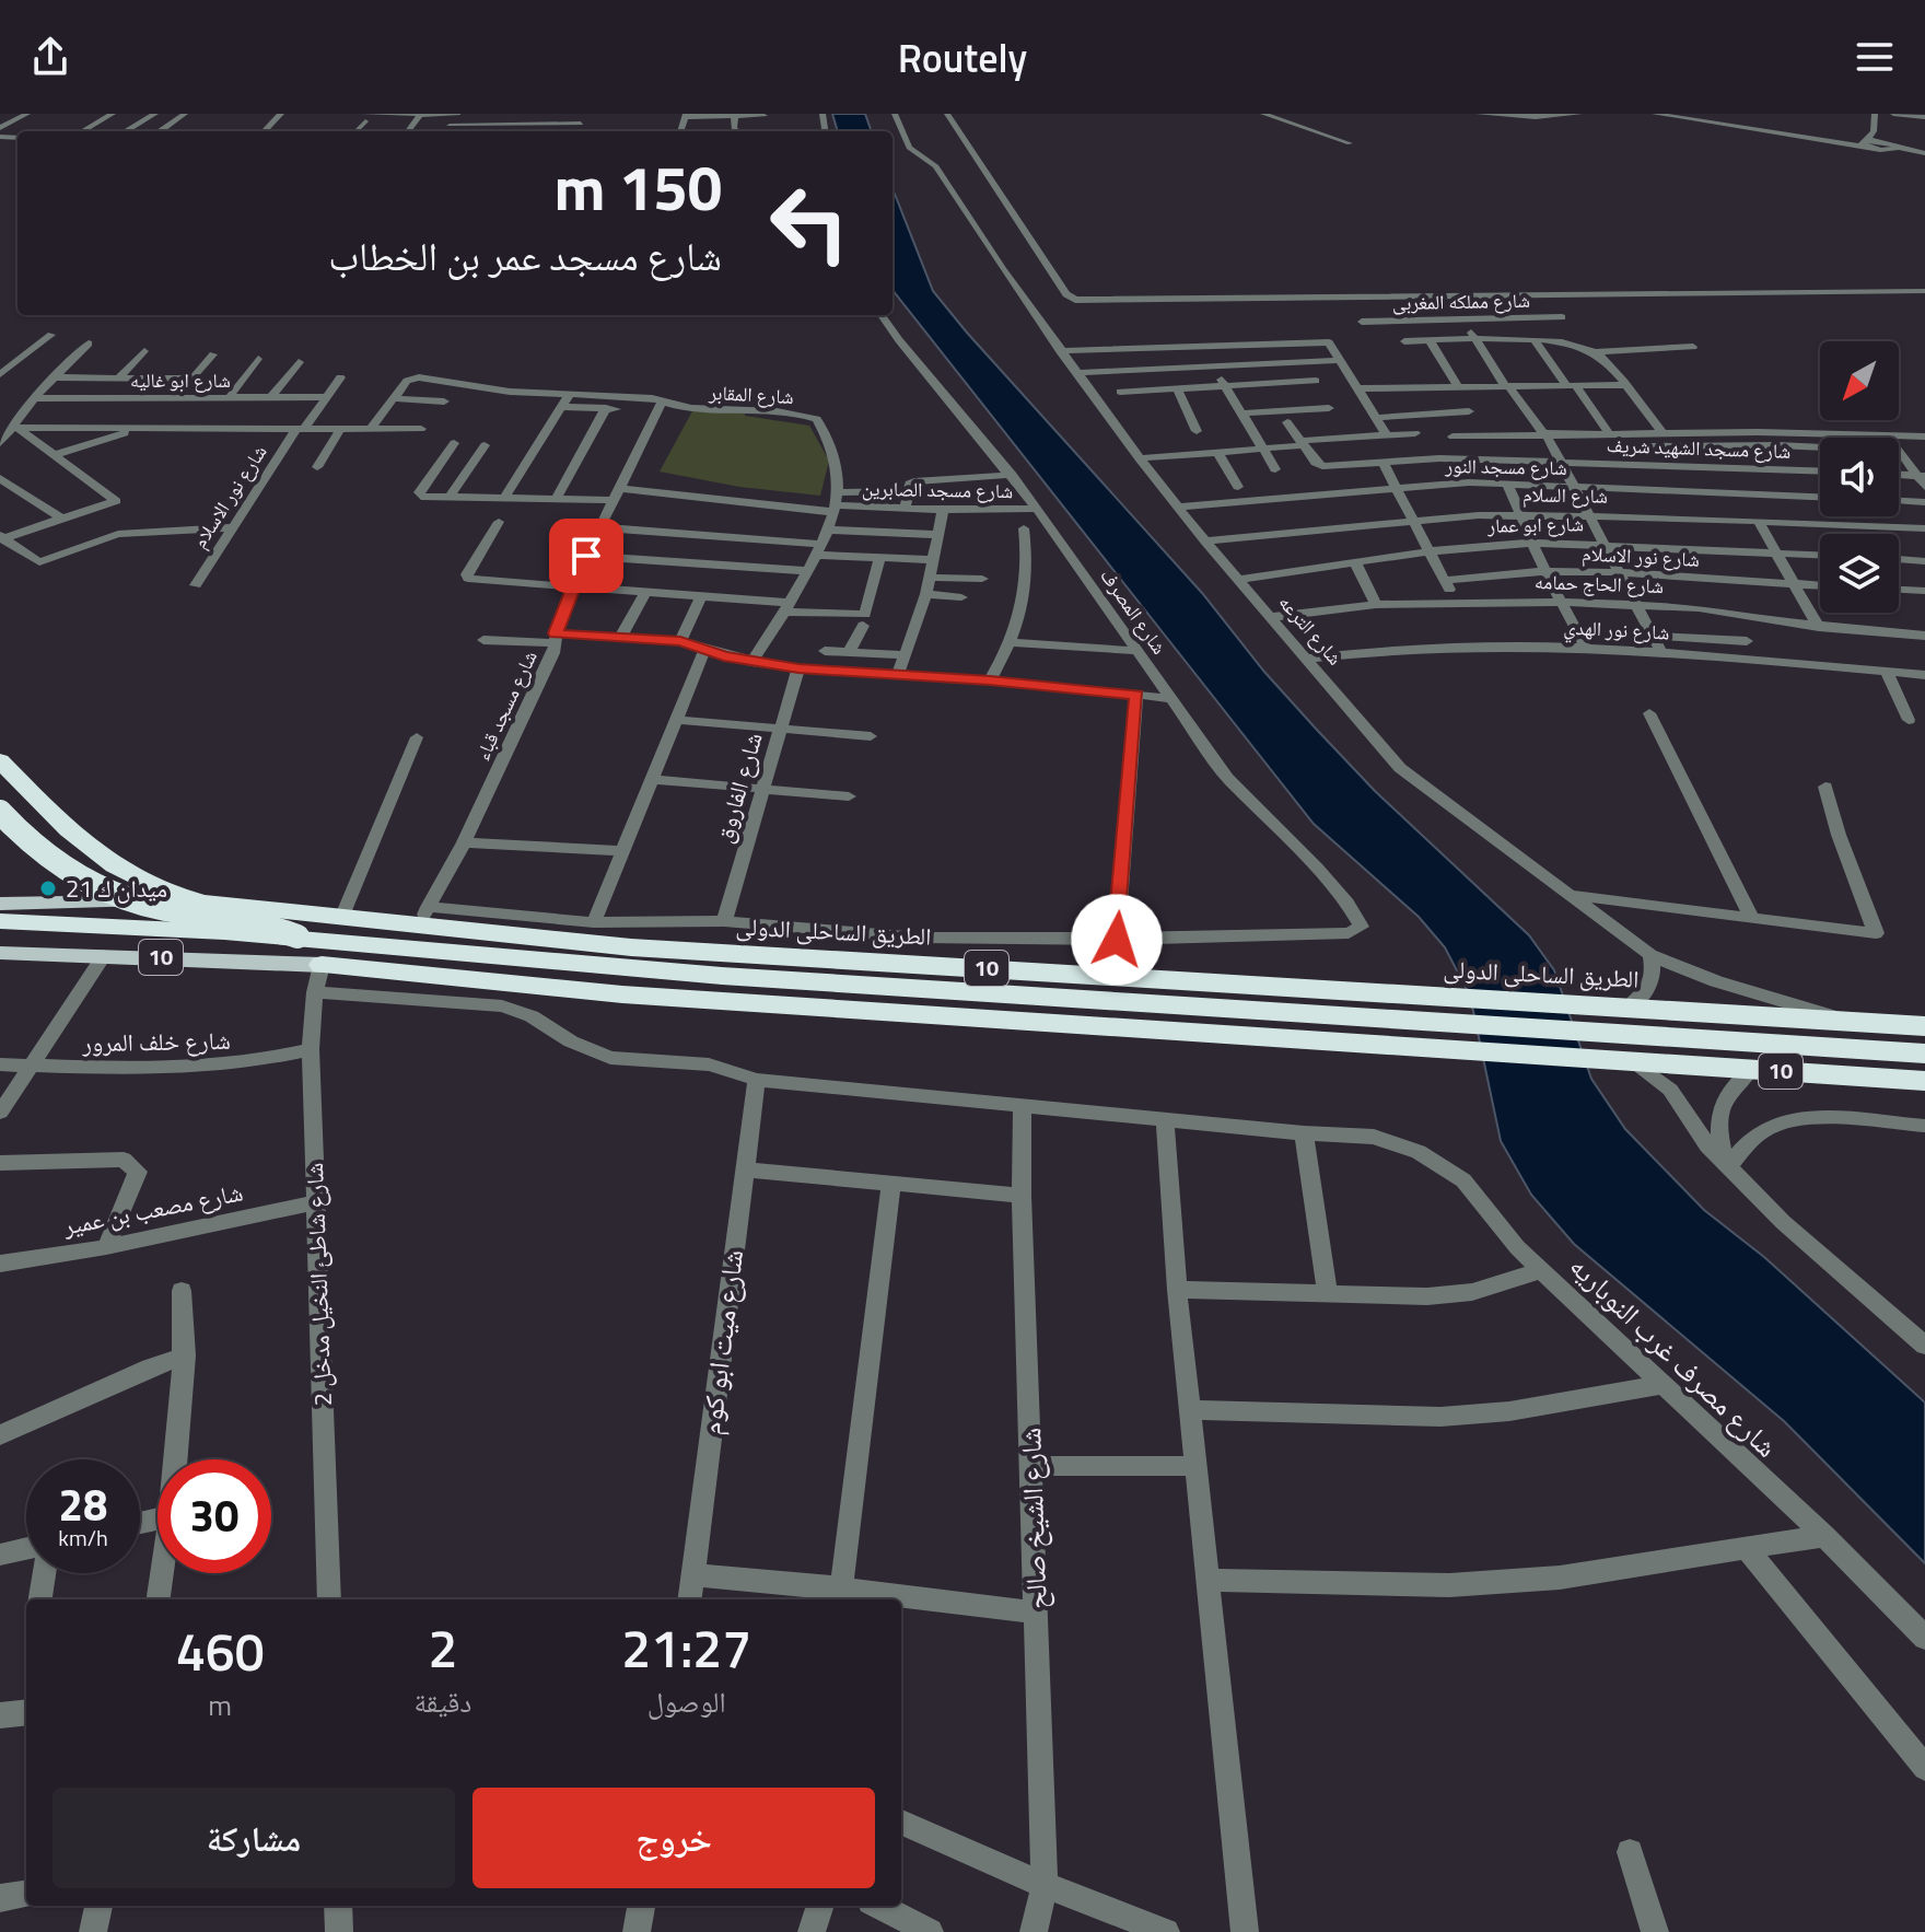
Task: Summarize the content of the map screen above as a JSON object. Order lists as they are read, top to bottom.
{
  "streets": {
    "highway": ["الطريق الساحلى الدولى", "10"],
    "street": [
      "شارع مملكه المغربى",
      "شارع ابو غاليه",
      "شارع المقابر",
      "شارع مسجد الشهيد شريف",
      "شارع مسجد النور",
      "شارع مسجد الصابرين",
      "شارع السلام",
      "شارع نور الاسلام",
      "شارع ابو عمار",
      "شارع الحاج حمامه",
      "شارع المصرف",
      "شارع الترعه",
      "شارع نور الهدي",
      "شارع مسجد قباء",
      "شارع الفاروق",
      "شارع خلف المرور",
      "شارع مصعب بن عمير",
      "شارع شاطئ النخيل مدخل 2",
      "شارع ميت ابو كوم",
      "شارع مصرف غرب النوباريه",
      "شارع الشيخ صالح"
    ]
  },
  "crossings": [
    ["شارع ابو غاليه", "شارع نور الاسلام"],
    ["شارع المقابر", "شارع مسجد الصابرين"],
    ["شارع المقابر", "شارع مسجد قباء"],
    ["شارع مسجد النور", "شارع الترعه"],
    ["شارع مسجد الصابرين", "شارع المصرف"],
    ["شارع السلام", "شارع الترعه"],
    ["شارع ابو عمار", "شارع الترعه"],
    ["شارع الحاج حمامه", "شارع الترعه"],
    ["شارع الترعه", "شارع نور الهدي"],
    ["شارع الترعه", "الطريق الساحلى الدولى"],
    ["شارع مسجد قباء", "الطريق الساحلى الدولى"],
    ["الطريق الساحلى الدولى", "10"],
    ["10", "شارع شاطئ النخيل مدخل 2"],
    ["شارع خلف المرور", "شارع شاطئ النخيل مدخل 2"],
    ["شارع مصعب بن عمير", "شارع شاطئ النخيل مدخل 2"],
    ["شارع شاطئ النخيل مدخل 2", "شارع مصرف غرب النوباريه"],
    ["شارع ميت ابو كوم", "شارع مصرف غرب النوباريه"],
    ["شارع مصرف غرب النوباريه", "شارع الشيخ صالح"]
  ],
  "places": ["ميدان ك 21"],
  "north": "bottom left",
  "page": {
    "header": "Routely",
    "turn": ["150 m", "شارع مسجد عمر بن الخطاب"],
    "speed": "28 km/h",
    "limit": "30",
    "eta": [
      "21:27",
      "الوصول",
      "2",
      "دقيقة",
      "460",
      "m"
    ],
    "buttons": ["خروج", "مشاركة"]
  }
}
